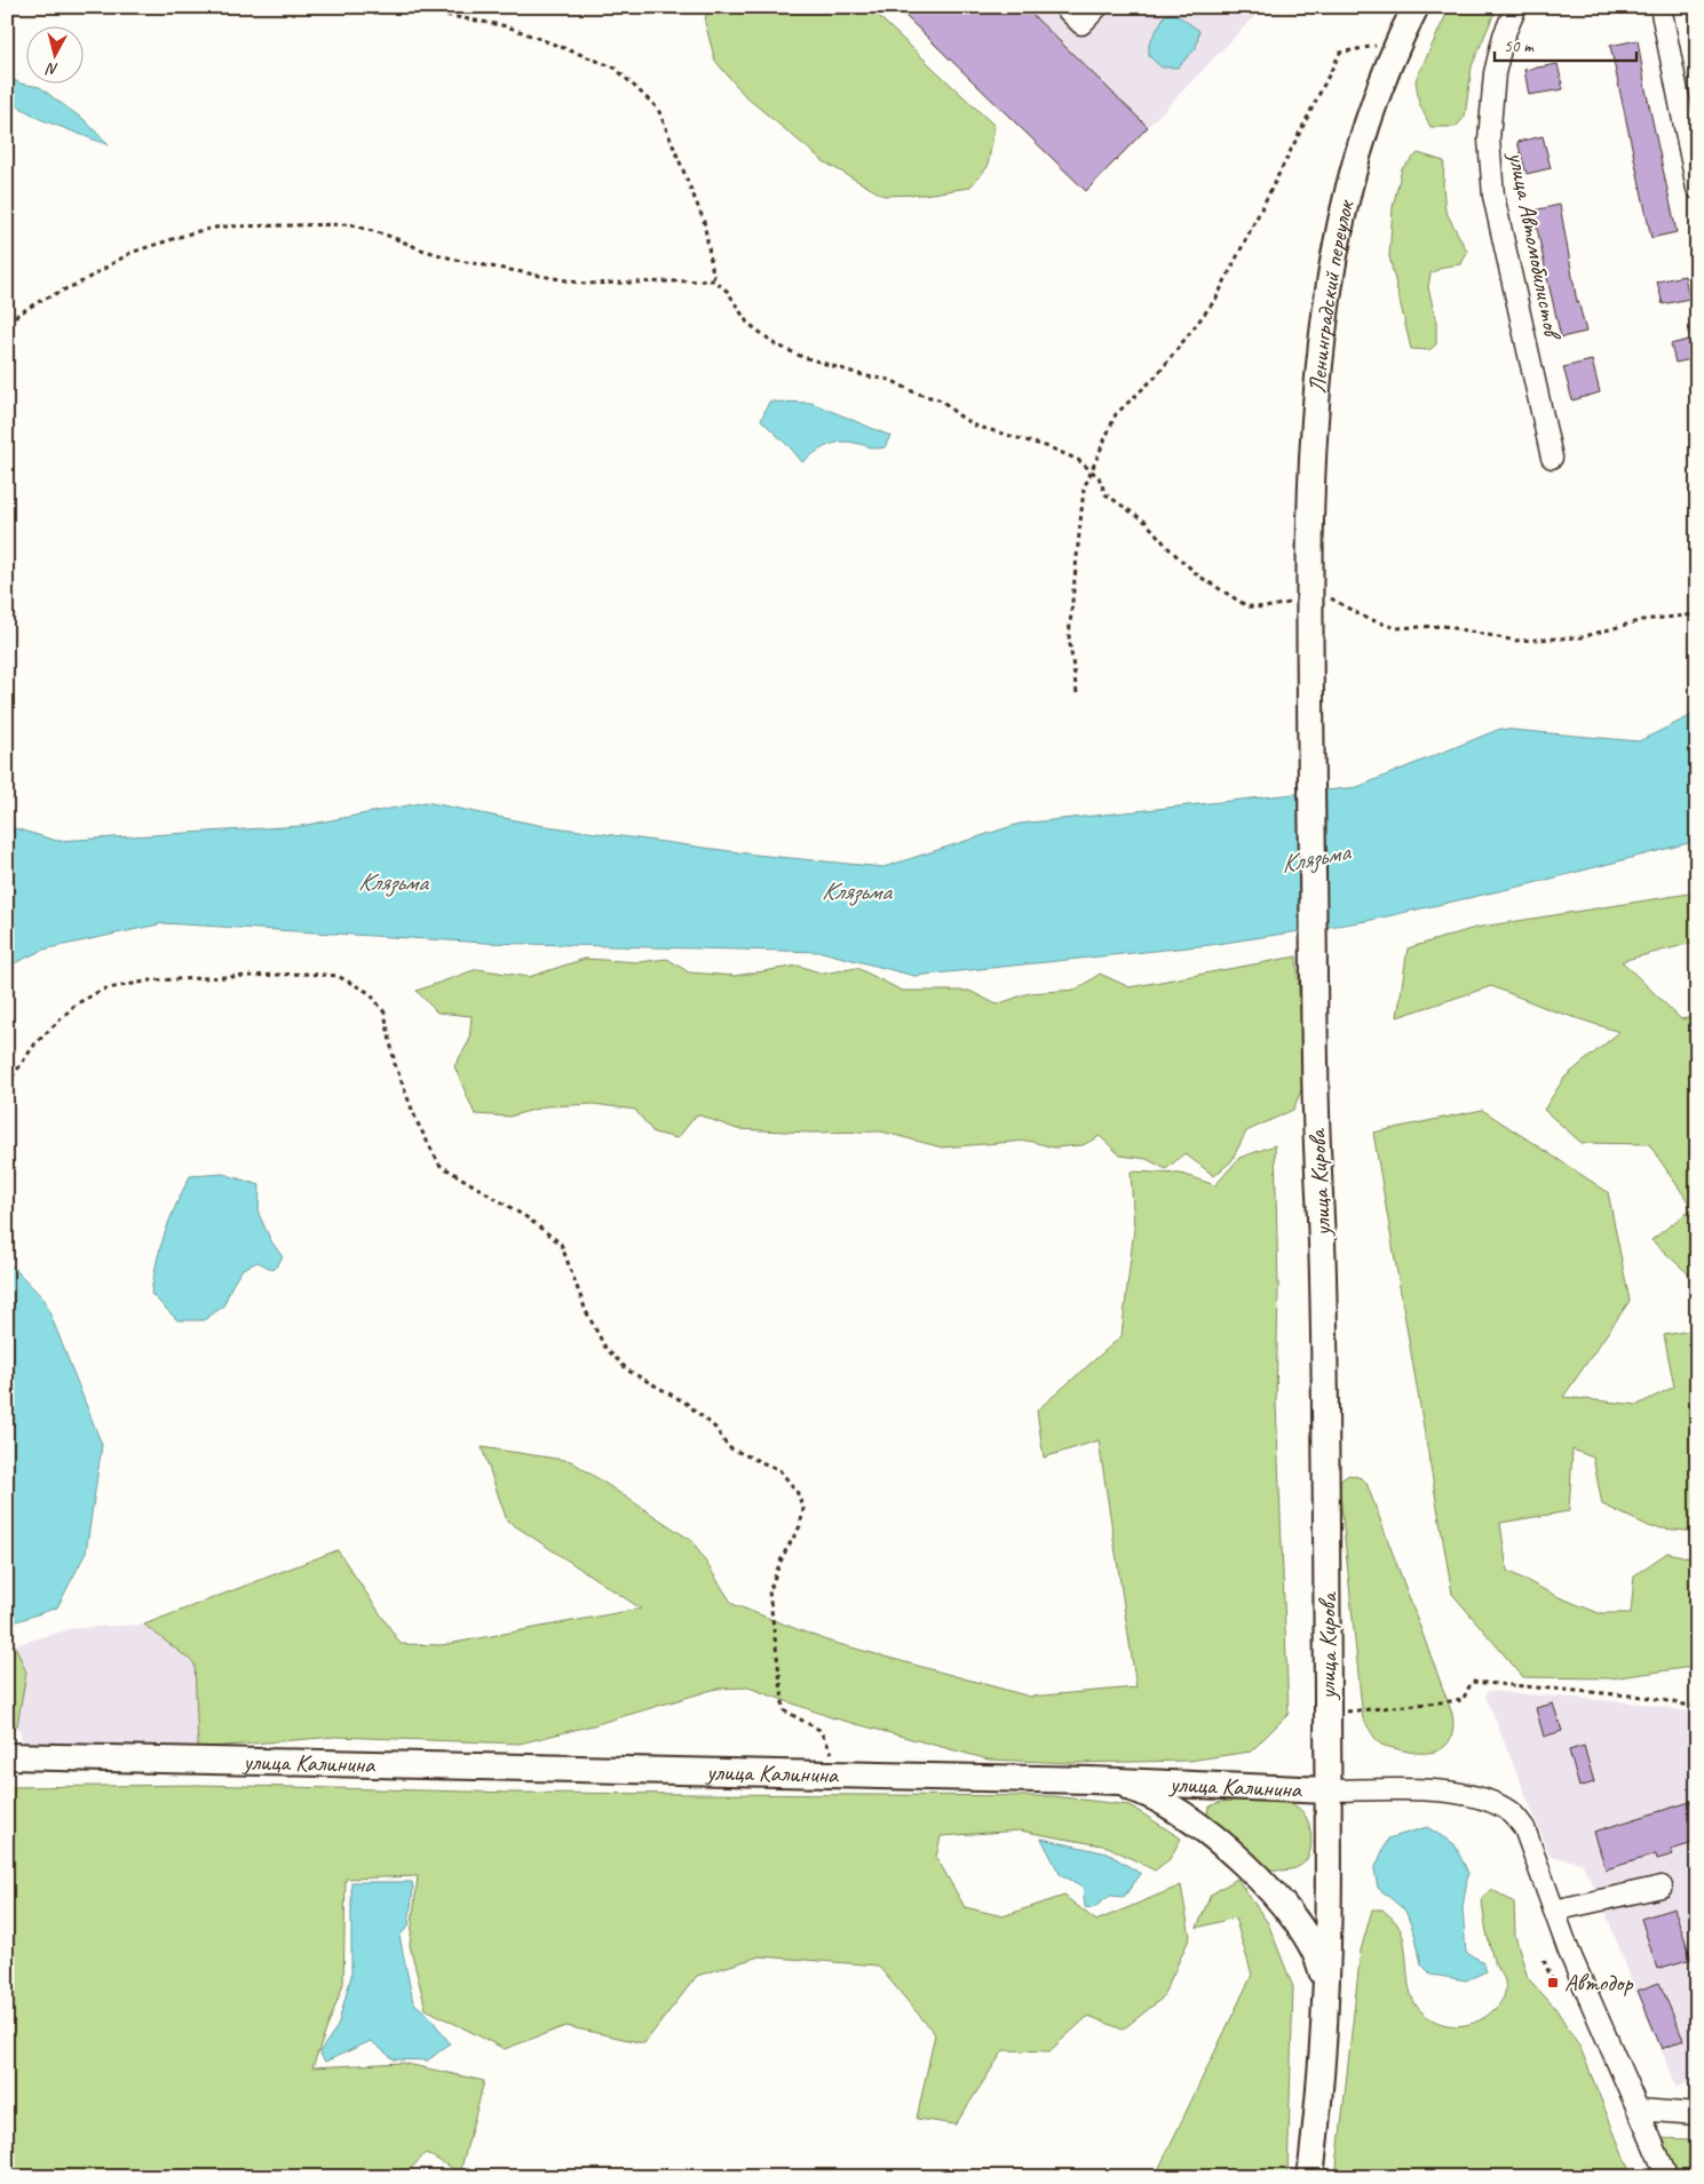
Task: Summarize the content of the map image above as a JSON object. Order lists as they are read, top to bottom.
{
  "streets": {
    "main road": ["Ленинградский переулок", "улица Кирова", "улица Калинина"],
    "street": ["улица Автомобилистов"]
  },
  "crossings": [
    ["Ленинградский переулок", "улица Кирова"],
    ["улица Кирова", "улица Калинина"]
  ],
  "water": ["Клязьма"],
  "places": {
    "transit": ["Автодор"]
  },
  "scale_bar": "50 m",
  "north": "bottom"
}
